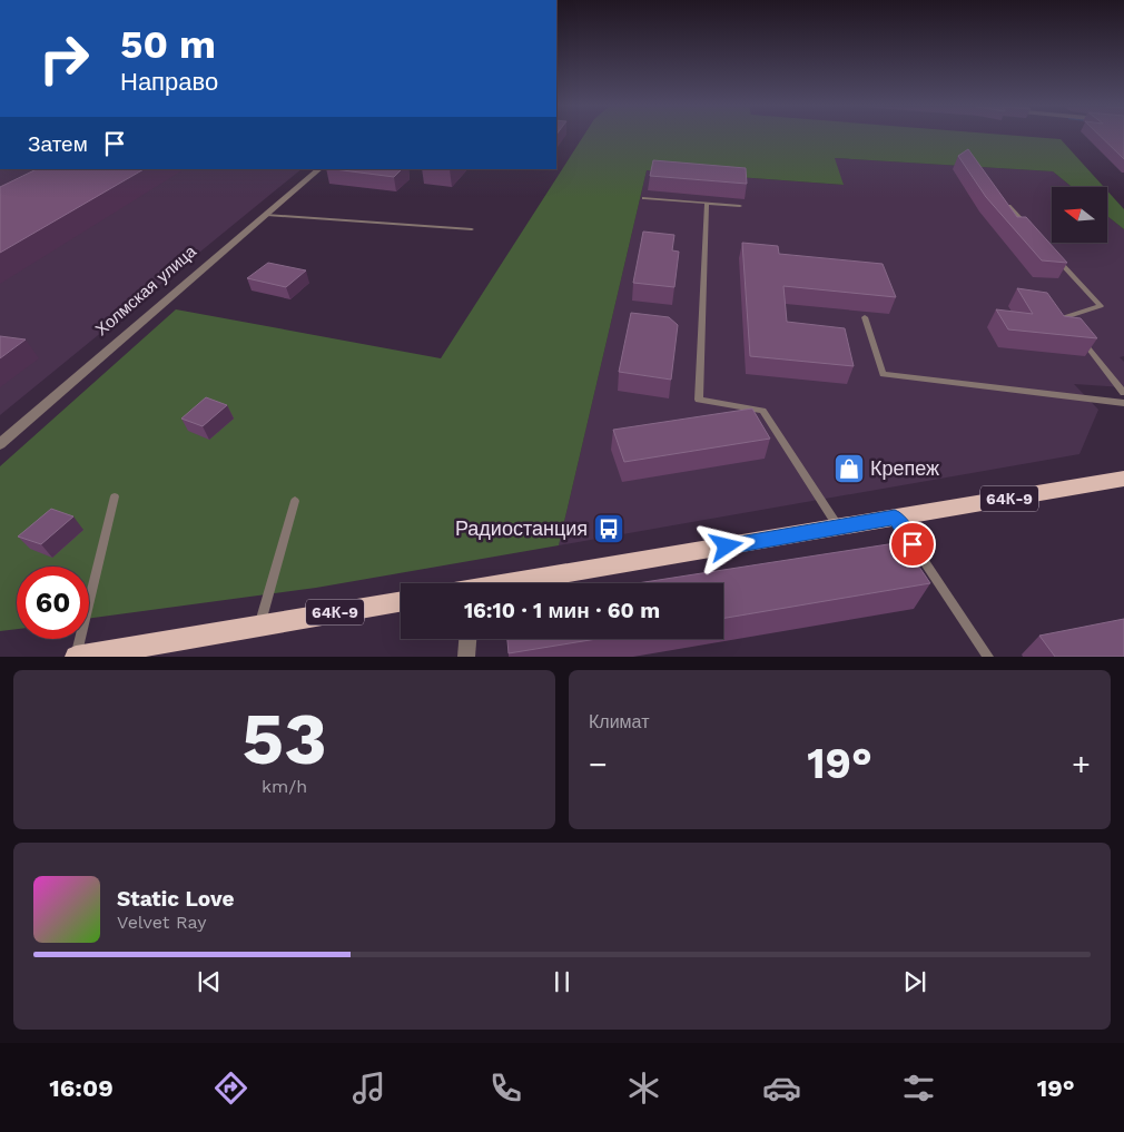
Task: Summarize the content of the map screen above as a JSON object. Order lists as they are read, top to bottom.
{
  "streets": {
    "main road": ["64К-9"],
    "street": ["Холмская улица"]
  },
  "places": {
    "shop": ["Крепеж"],
    "bus stop": ["Радиостанция"]
  },
  "north": "left",
  "page": {
    "turn": ["50 m", "Направо"],
    "then": "Затем",
    "limit": "60",
    "trip": "16:10 · 1 мин · 60 m",
    "tile": [
      ["53", "km/h"],
      "Климат"
    ],
    "heat": ["−", "19°", "+"],
    "song": ["Static Love", "Velvet Ray"],
    "tabs": ["16:09", "19°"]
  }
}
